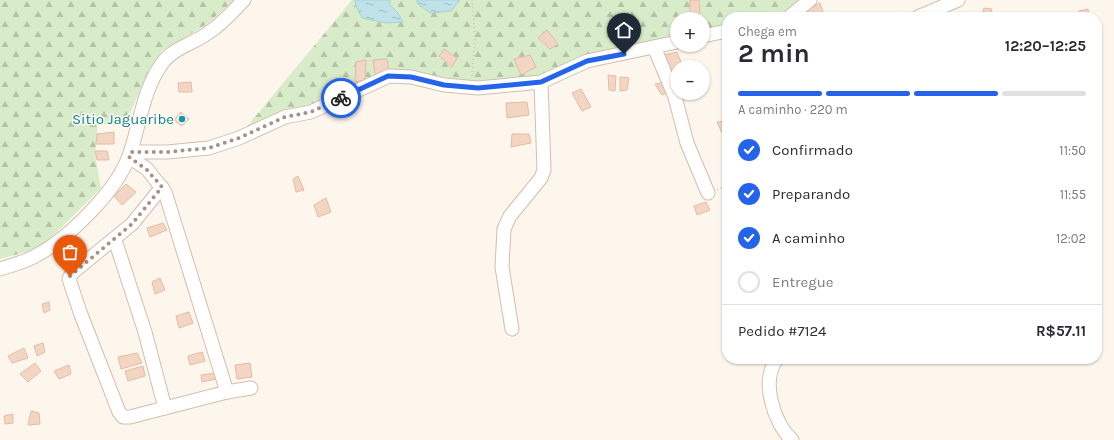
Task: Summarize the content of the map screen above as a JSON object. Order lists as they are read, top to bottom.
{
  "places": ["Sitio Jaguaribe"],
  "page": {
    "map_buttons": ["+", "−"],
    "heading": ["2 min", "Chega em", "12:20–12:25"],
    "panel": ["Pedido #7124", "R$57.11"],
    "bar": "A caminho · 220 m",
    "list": [
      ["Confirmado", "11:50"],
      ["Preparando", "11:55"],
      ["A caminho", "12:02"],
      "Entregue"
    ]
  }
}
